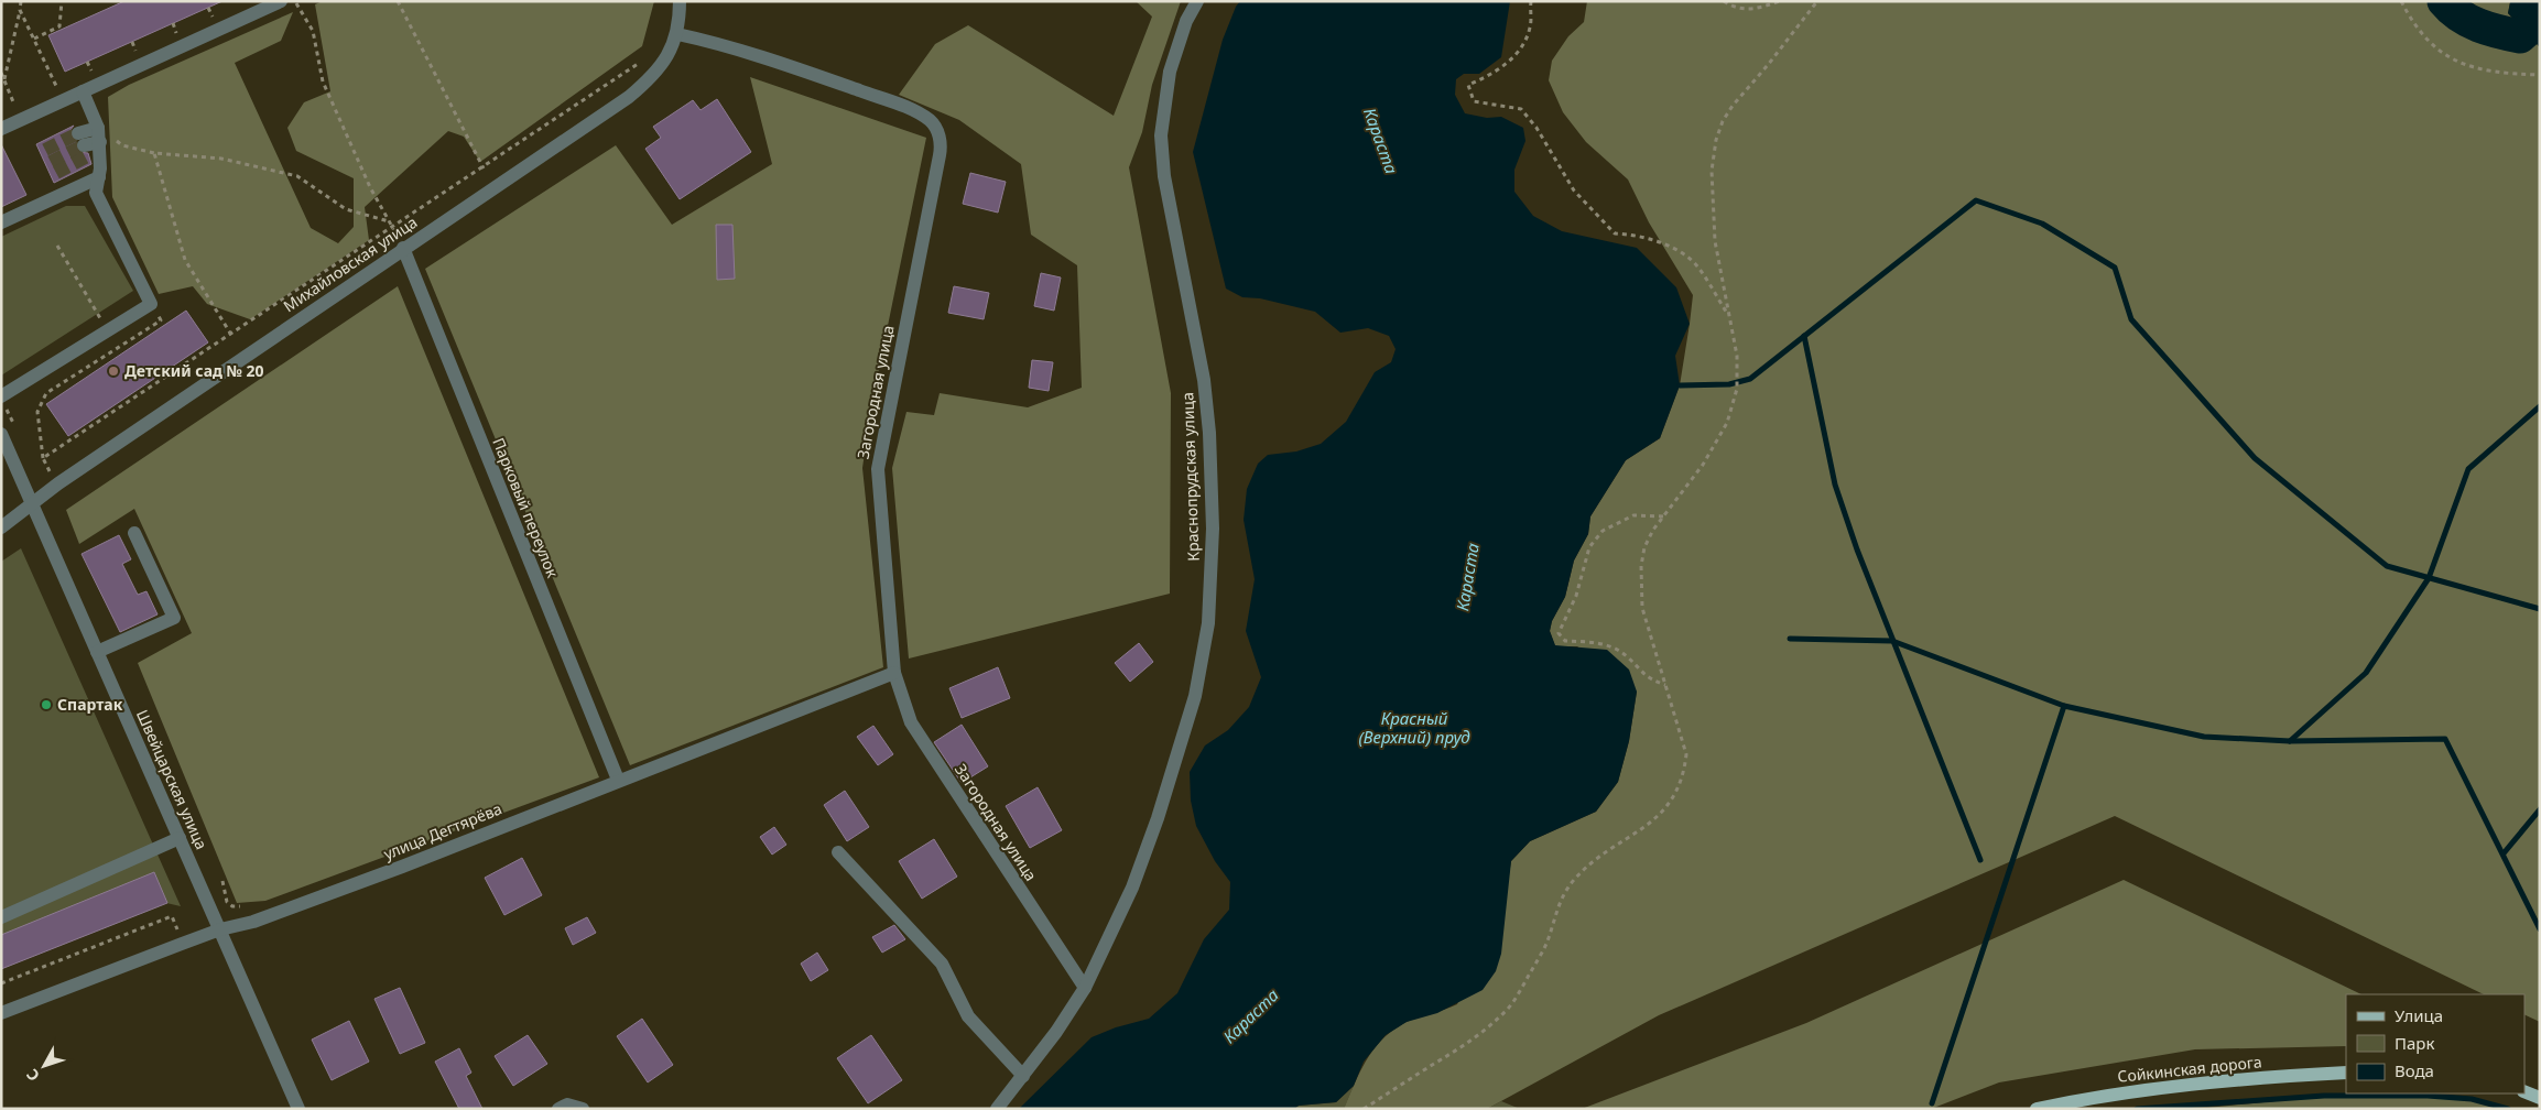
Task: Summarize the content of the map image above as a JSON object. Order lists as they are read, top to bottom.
{
  "streets": {
    "main road": ["Сойкинская дорога"],
    "street": [
      "Михайловская улица",
      "Загородная улица",
      "Краснопрудская улица",
      "Парковый переулок",
      "Швейцарская улица",
      "улица Дегтярёва"
    ]
  },
  "crossings": [
    ["Михайловская улица", "Загородная улица"],
    ["Михайловская улица", "Парковый переулок"],
    ["Михайловская улица", "Швейцарская улица"],
    ["Загородная улица", "Краснопрудская улица"],
    ["Загородная улица", "улица Дегтярёва"],
    ["Парковый переулок", "улица Дегтярёва"],
    ["Швейцарская улица", "улица Дегтярёва"]
  ],
  "water": ["Караста", "Красный (Верхний) пруд"],
  "places": ["Детский сад № 20", "Спартак"],
  "legend": ["Улица", "Парк", "Вода"],
  "north": "bottom left"
}
